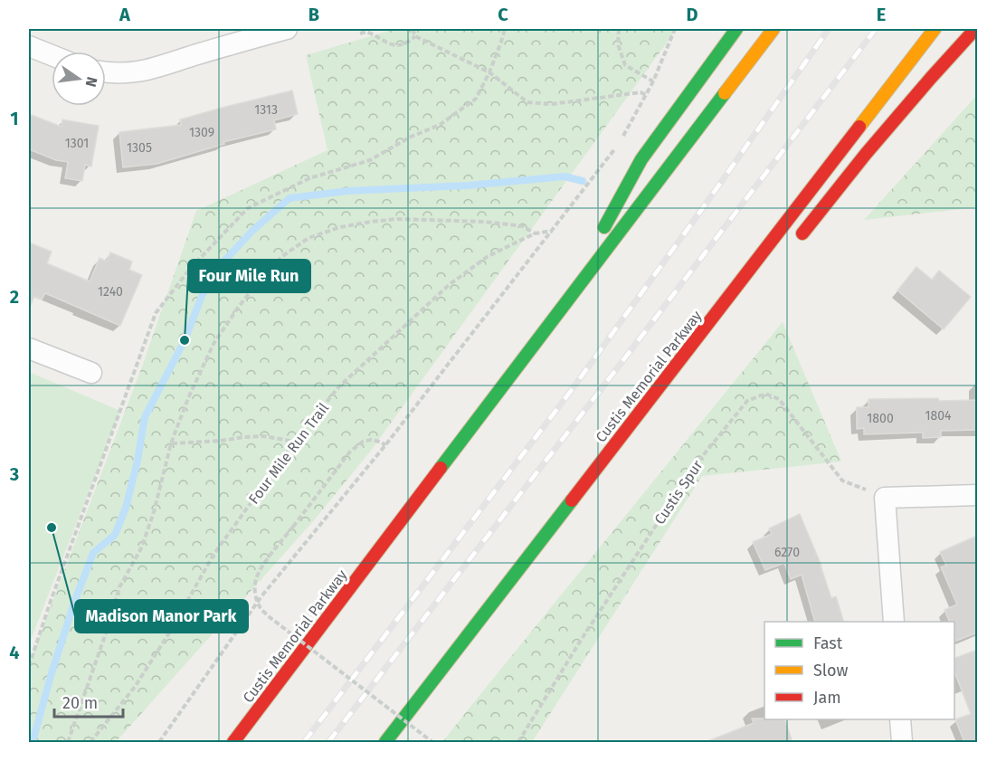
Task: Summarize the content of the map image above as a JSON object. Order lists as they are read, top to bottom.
{
  "streets": {
    "highway": ["Custis Memorial Parkway"],
    "path": ["Four Mile Run Trail", "Custis Spur"]
  },
  "places": ["Four Mile Run", "Madison Manor Park"],
  "house_numbers": [
    "1313",
    "1309",
    "1301",
    "1305",
    "1240",
    "1804",
    "1800",
    "6270"
  ],
  "legend": ["Fast", "Slow", "Jam"],
  "scale_bar": "20 m",
  "north": "right",
  "grid": {
    "columns": [
      "A",
      "B",
      "C",
      "D",
      "E"
    ],
    "rows": [
      "1",
      "2",
      "3",
      "4"
    ]
  }
}
